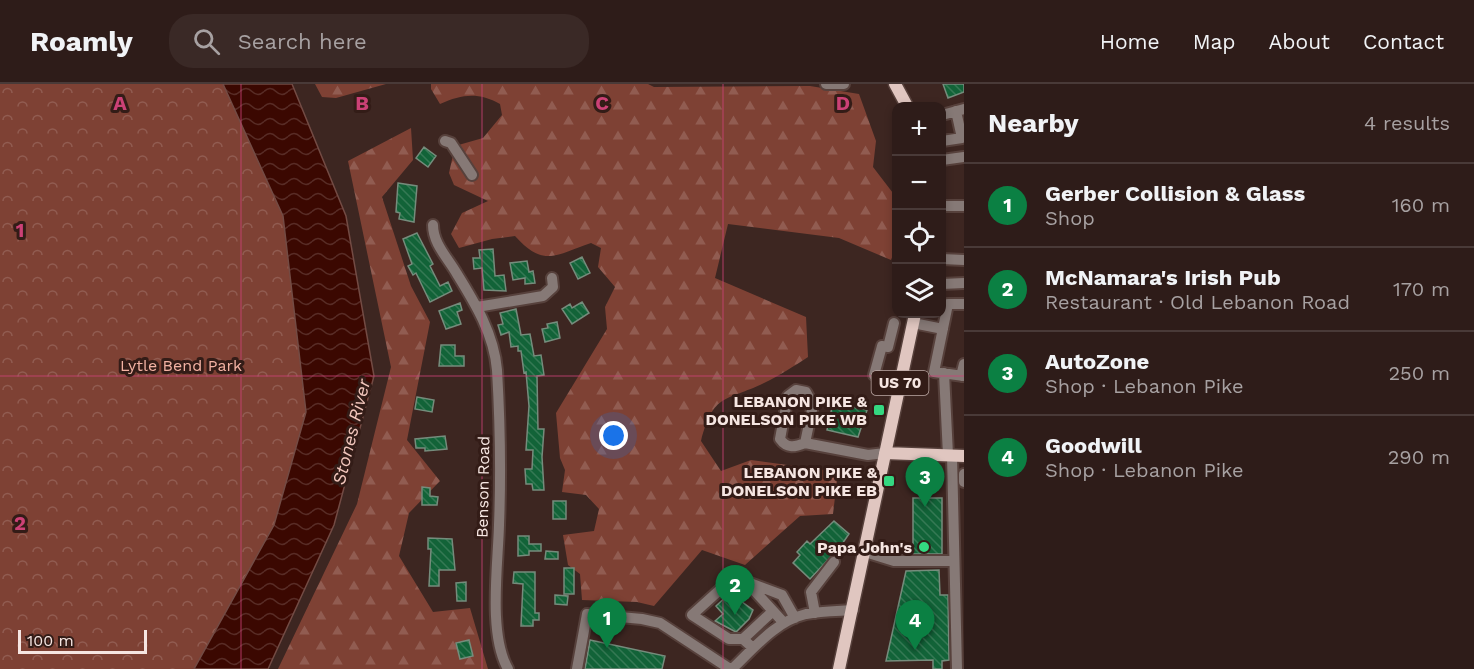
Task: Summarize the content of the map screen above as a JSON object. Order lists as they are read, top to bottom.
{
  "streets": {
    "main road": ["US 70"],
    "street": ["Benson Road"]
  },
  "water": ["Stones River"],
  "parks": ["Lytle Bend Park"],
  "places": {
    "transit": ["LEBANON PIKE & DONELSON PIKE WB", "LEBANON PIKE & DONELSON PIKE EB"],
    "other": ["Papa John's"]
  },
  "scale_bar": "100 m",
  "page": {
    "header": "Roamly",
    "search": "Search here",
    "nav": [
      "Home",
      "Map",
      "About",
      "Contact"
    ],
    "heading": ["Nearby", "4 results"],
    "map_buttons": ["+", "−"],
    "list": [
      {
        "mark": "1",
        "name": "Gerber Collision & Glass",
        "note": "Shop",
        "value": "160 m"
      },
      {
        "mark": "2",
        "name": "McNamara's Irish Pub",
        "note": "Restaurant · Old Lebanon Road",
        "value": "170 m"
      },
      {
        "mark": "3",
        "name": "AutoZone",
        "note": "Shop · Lebanon Pike",
        "value": "250 m"
      },
      {
        "mark": "4",
        "name": "Goodwill",
        "note": "Shop · Lebanon Pike",
        "value": "290 m"
      }
    ],
    "pins": [
      "3",
      "2",
      "1",
      "4"
    ],
    "scale": "100 m"
  },
  "grid": {
    "columns": [
      "A",
      "B",
      "C",
      "D"
    ],
    "rows": ["1", "2"]
  }
}
